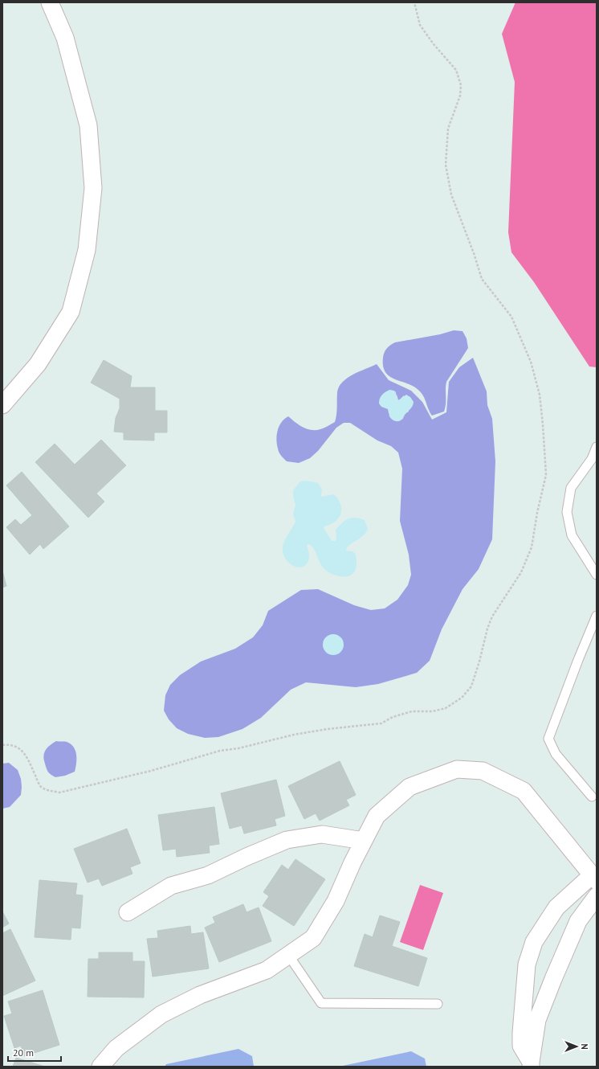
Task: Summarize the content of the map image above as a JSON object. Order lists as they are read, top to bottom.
{
  "scale_bar": "20 m",
  "north": "right"
}
